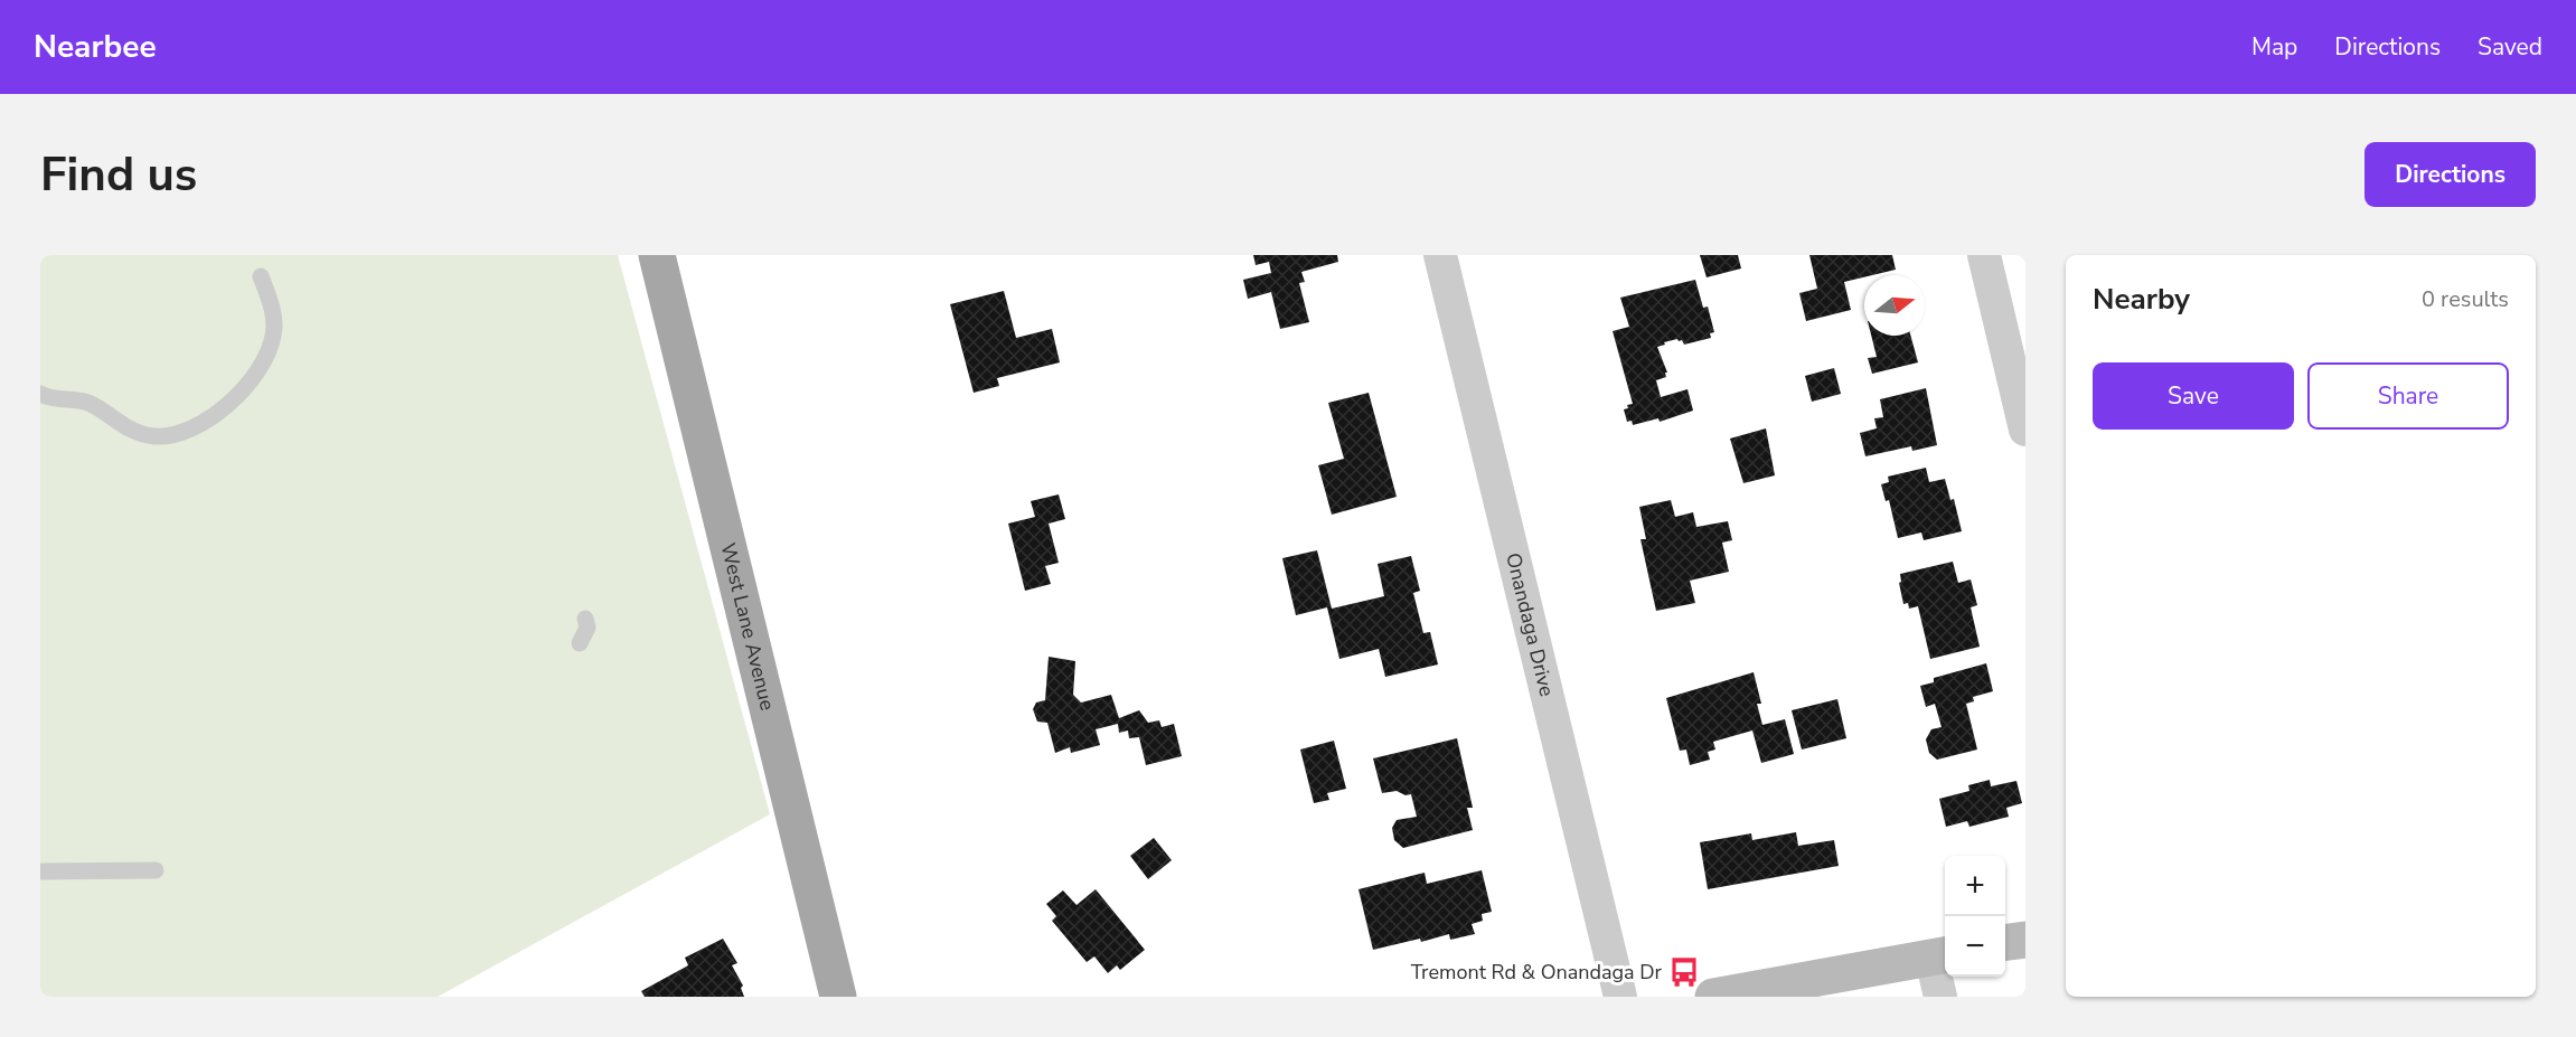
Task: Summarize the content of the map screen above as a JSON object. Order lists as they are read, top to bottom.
{
  "streets": {
    "main road": ["West Lane Avenue"],
    "street": ["Onandaga Drive"]
  },
  "places": {
    "bus stop": ["Tremont Rd & Onandaga Dr"]
  },
  "north": "right",
  "page": {
    "header": "Nearbee",
    "nav": ["Map", "Directions", "Saved"],
    "buttons": [
      "Directions",
      ["Save", "Share"]
    ],
    "title": "Find us",
    "heading": ["Nearby", "0 results"],
    "map_buttons": ["+", "−"]
  }
}
